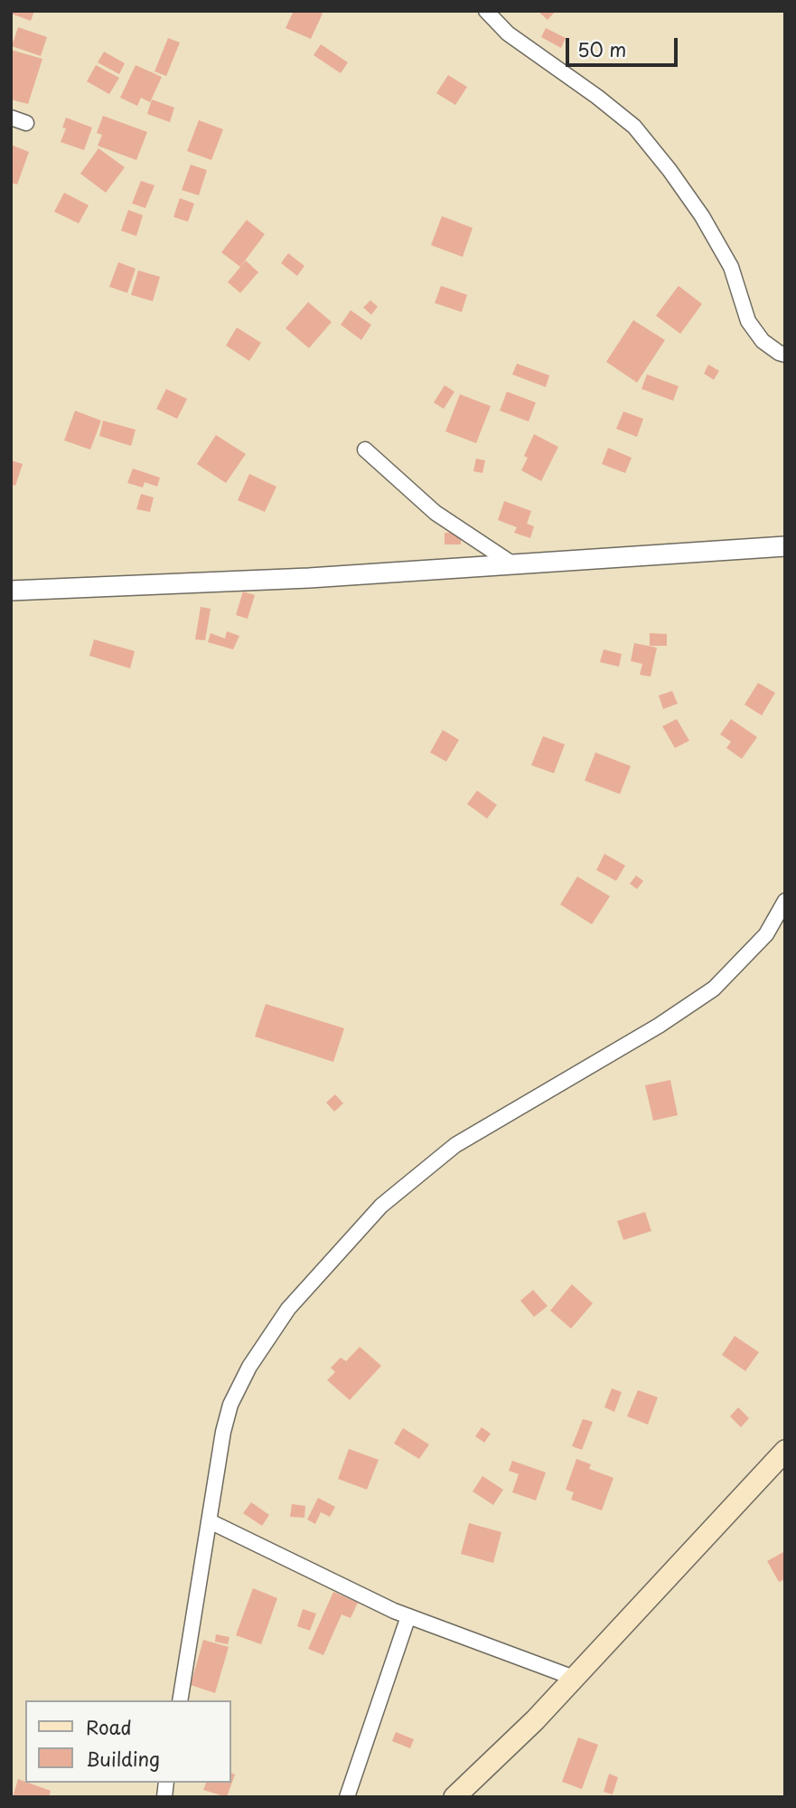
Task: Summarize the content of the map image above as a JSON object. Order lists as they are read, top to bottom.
{
  "legend": ["Road", "Building"],
  "scale_bar": "50 m"
}
